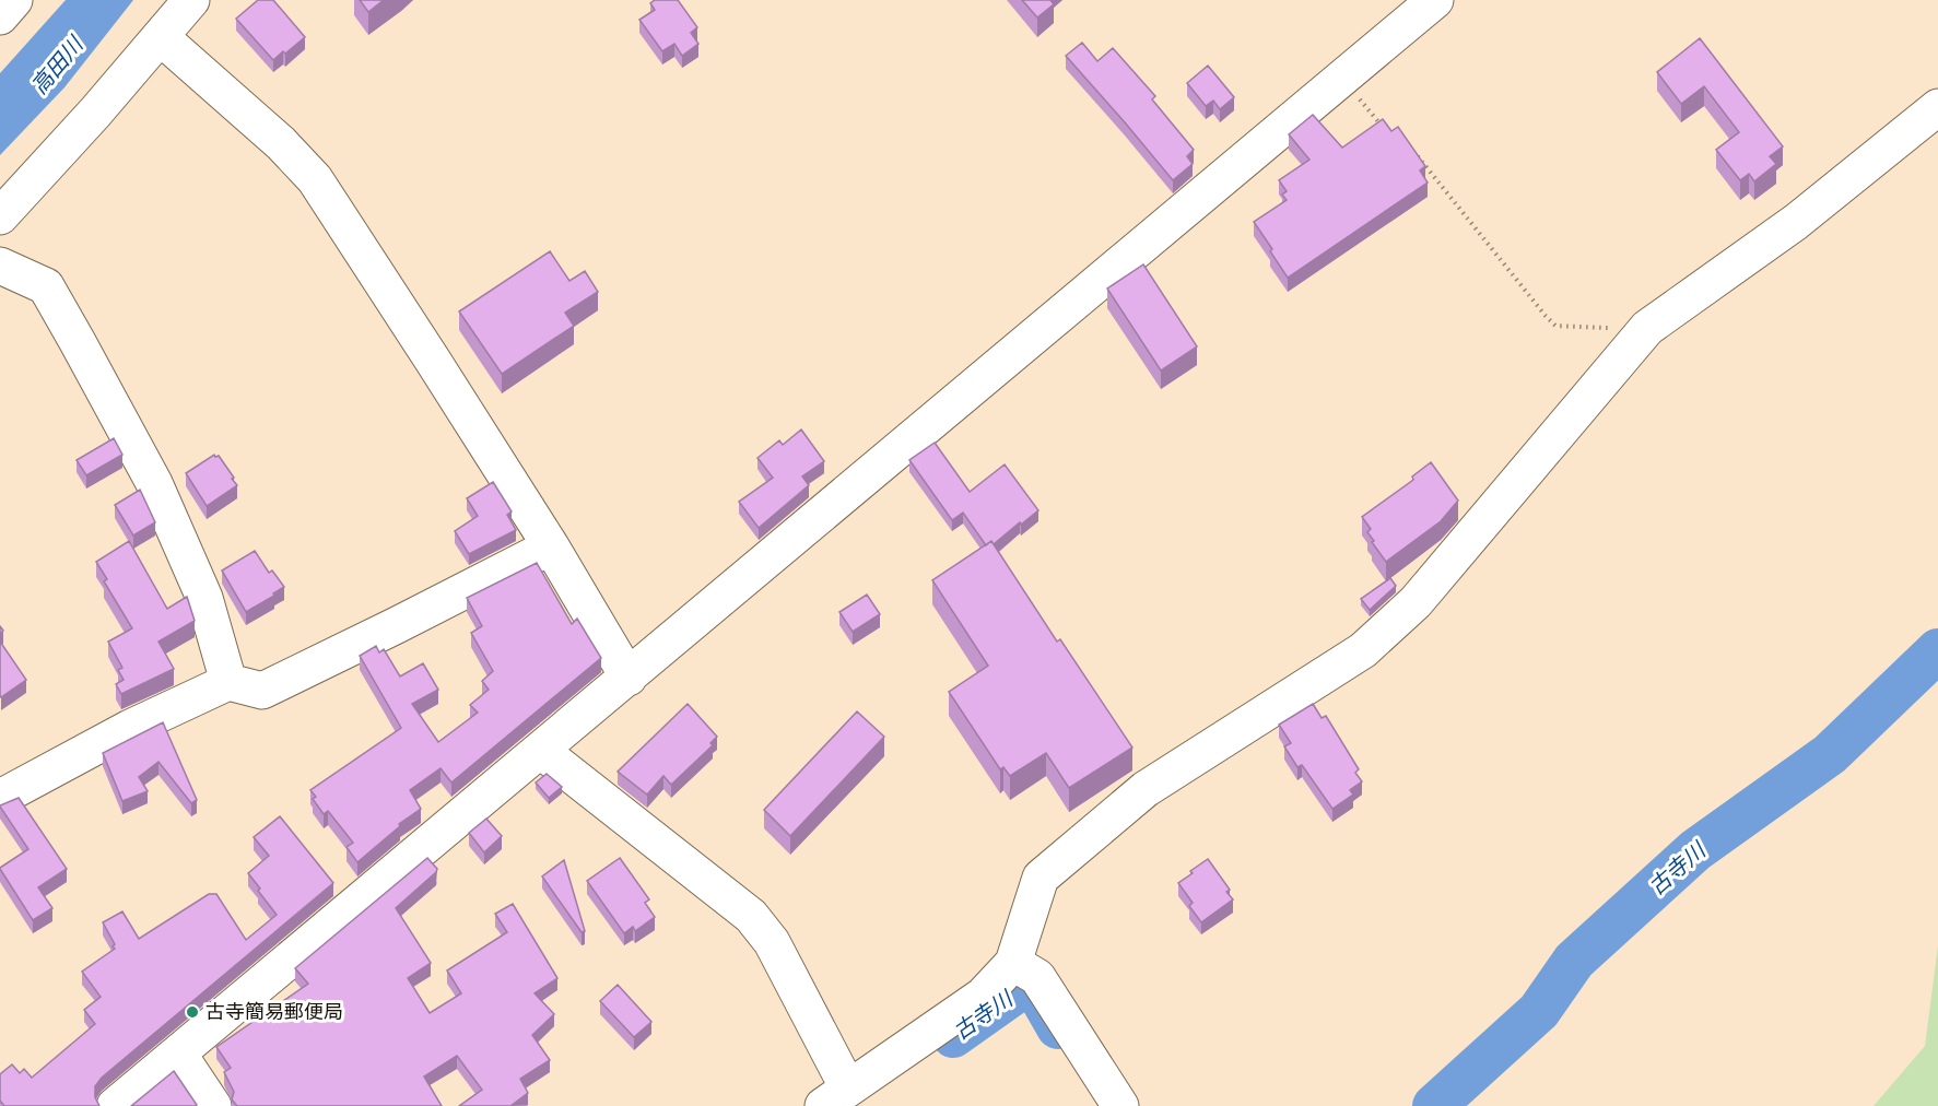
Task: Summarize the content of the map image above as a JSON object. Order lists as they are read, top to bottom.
{
  "water": ["高田川", "古寺川"],
  "places": ["古寺簡易郵便局"]
}
